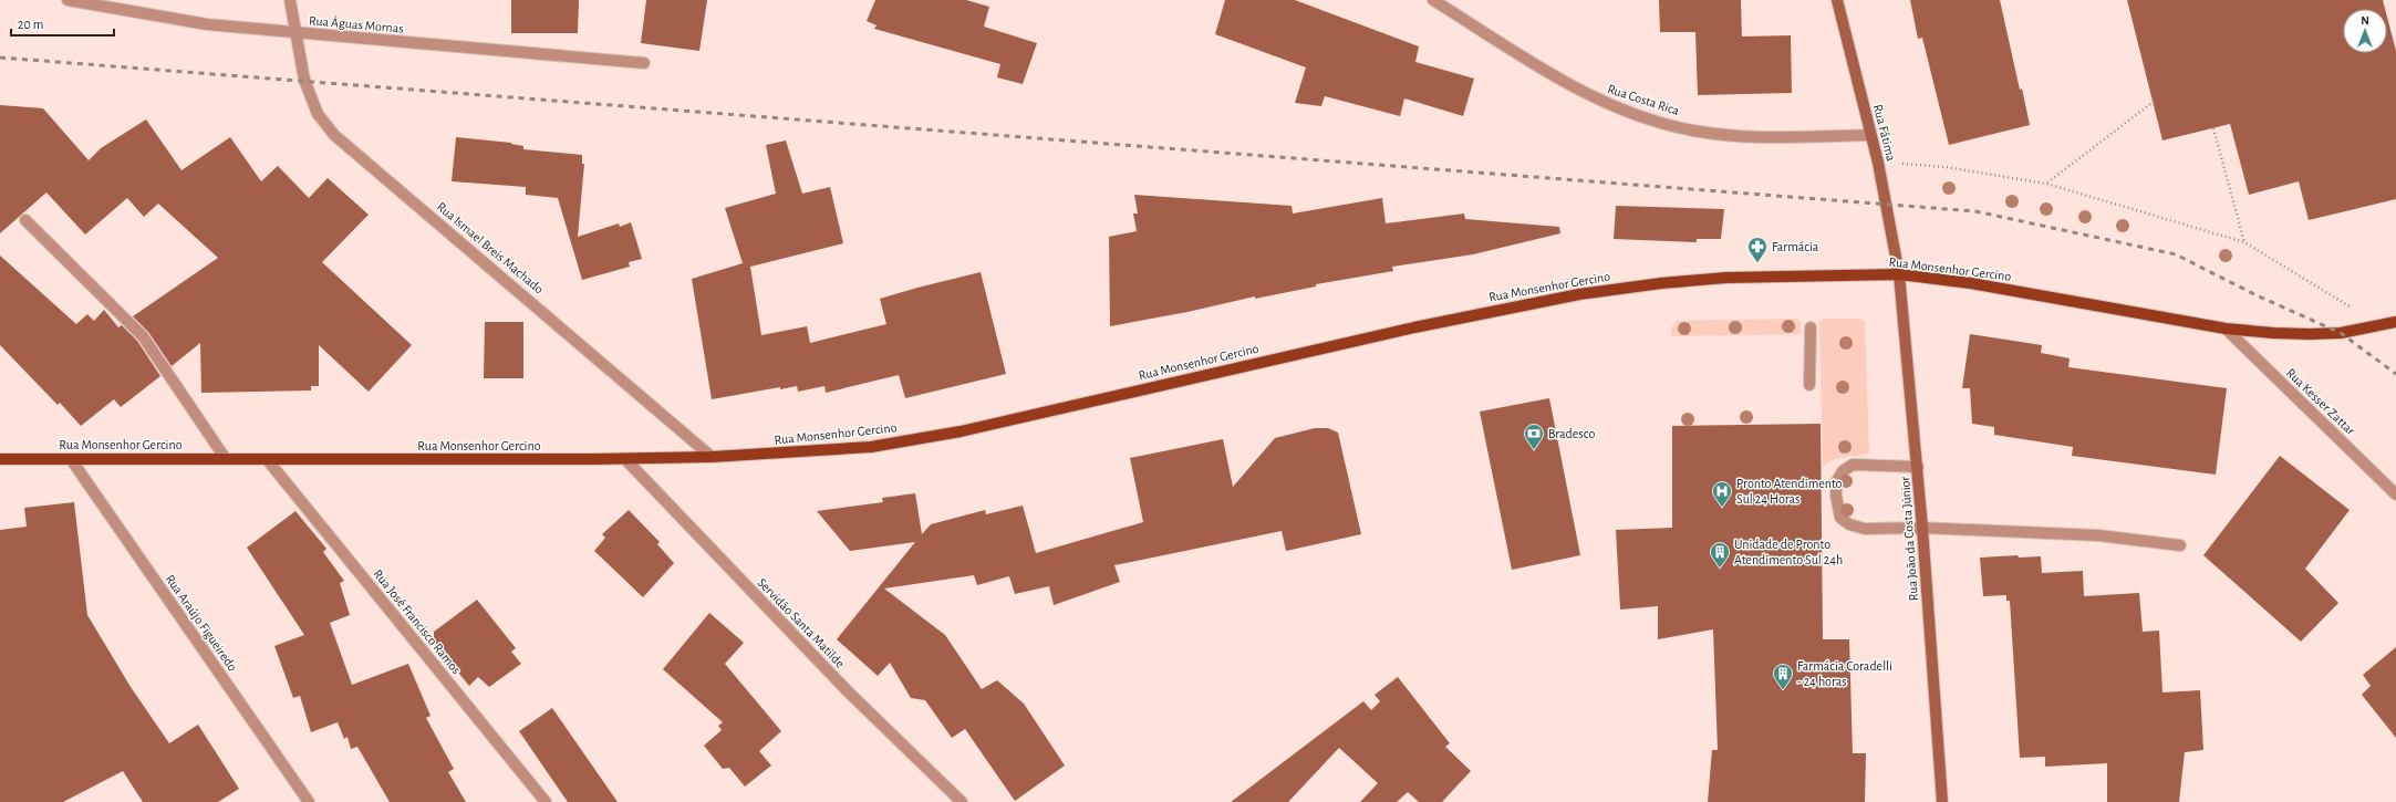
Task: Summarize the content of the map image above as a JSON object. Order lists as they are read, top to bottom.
{
  "streets": {
    "main road": ["Rua Fátima", "Rua Monsenhor Gercino", "Rua João da Costa Júnior"],
    "street": [
      "Rua Águas Mornas",
      "Rua Costa Rica",
      "Rua Ismael Breis Machado",
      "Rua Kesser Zattar",
      "Rua José Francisco Ramos",
      "Rua Araújo Figueiredo",
      "Servidão Santa Matilde"
    ]
  },
  "crossings": [
    ["Rua Águas Mornas", "Rua Ismael Breis Machado"],
    ["Rua Costa Rica", "Rua Fátima"],
    ["Rua Fátima", "Rua Monsenhor Gercino"],
    ["Rua Fátima", "Rua João da Costa Júnior"],
    ["Rua Ismael Breis Machado", "Rua Monsenhor Gercino"],
    ["Rua Monsenhor Gercino", "Rua Kesser Zattar"],
    ["Rua Monsenhor Gercino", "Rua João da Costa Júnior"],
    ["Rua Monsenhor Gercino", "Rua José Francisco Ramos"],
    ["Rua Monsenhor Gercino", "Rua Araújo Figueiredo"],
    ["Rua Monsenhor Gercino", "Servidão Santa Matilde"]
  ],
  "places": {
    "pharmacy": ["Farmácia"],
    "bank": ["Bradesco"],
    "hospital": ["Pronto Atendimento Sul 24 Horas"],
    "building": ["Unidade de Pronto Atendimento Sul 24h", "Farmácia Coradelli - 24 horas"]
  },
  "scale_bar": "20 m",
  "north": "top"
}
